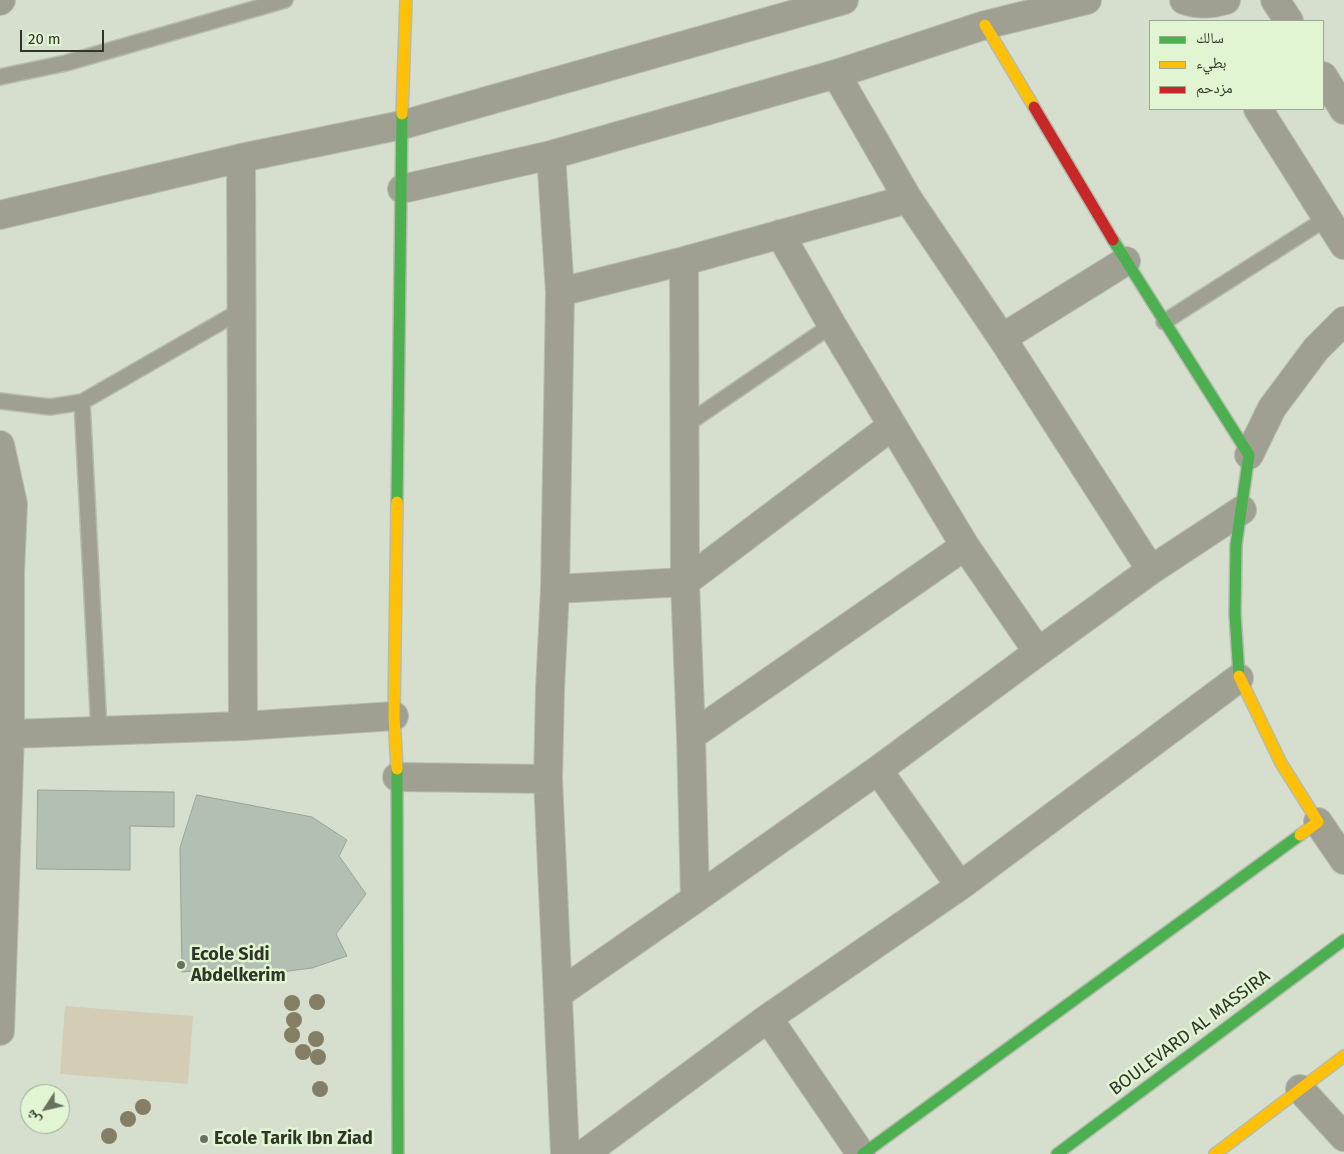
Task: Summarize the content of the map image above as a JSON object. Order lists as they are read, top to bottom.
{
  "streets": {
    "street": ["BOULEVARD AL MASSIRA"]
  },
  "places": ["Ecole Sidi Abdelkerim", "Ecole Tarik Ibn Ziad"],
  "legend": ["سالك", "بطيء", "مزدحم"],
  "scale_bar": "20 m",
  "north": "bottom left"
}
